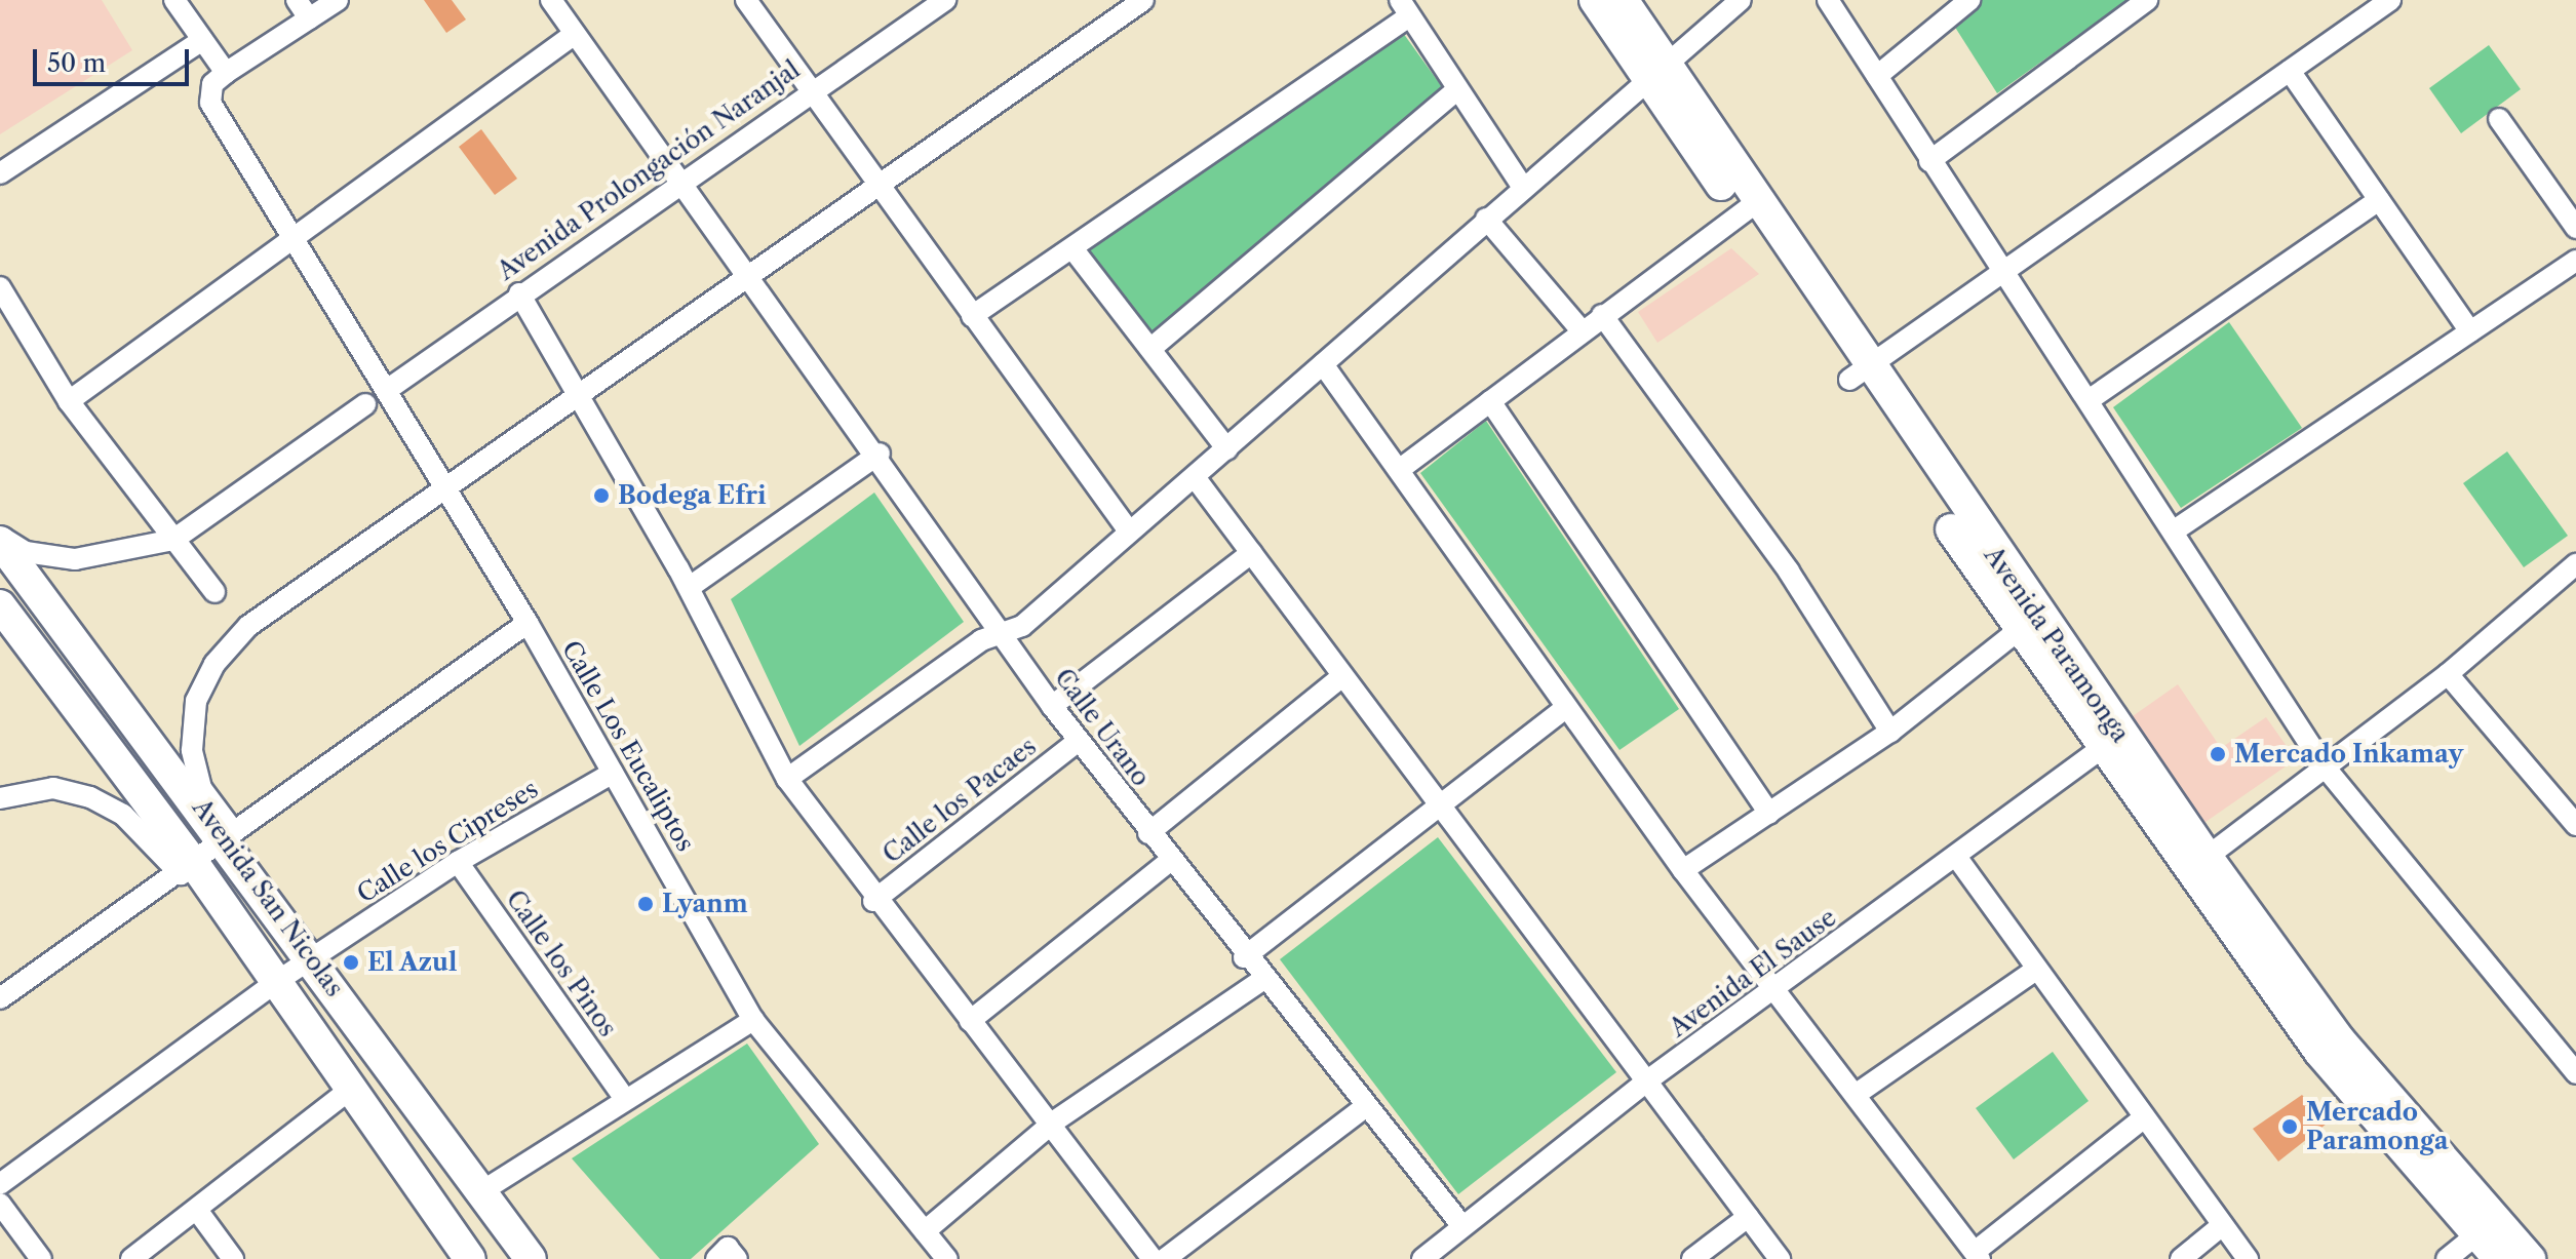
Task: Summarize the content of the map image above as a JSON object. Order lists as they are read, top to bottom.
{
  "streets": {
    "street": [
      "Avenida Prolongación Naranjal",
      "Avenida Paramonga",
      "Calle Urano",
      "Calle Los Eucaliptos",
      "Calle los Pacaes",
      "Calle los Cipreses",
      "Avenida San Nicolas",
      "Calle los Pinos",
      "Avenida El Sause"
    ]
  },
  "crossings": [
    ["Avenida Prolongación Naranjal", "Calle Urano"],
    ["Avenida Prolongación Naranjal", "Calle Los Eucaliptos"],
    ["Avenida Paramonga", "Avenida El Sause"],
    ["Calle Urano", "Calle los Pacaes"],
    ["Calle Urano", "Avenida El Sause"],
    ["Calle Los Eucaliptos", "Calle los Cipreses"],
    ["Calle los Cipreses", "Avenida San Nicolas"],
    ["Calle los Cipreses", "Calle los Pinos"]
  ],
  "places": [
    "Bodega Efri",
    "Mercado Inkamay",
    "Lyanm",
    "El Azul",
    "Mercado Paramonga"
  ],
  "scale_bar": "50 m"
}
